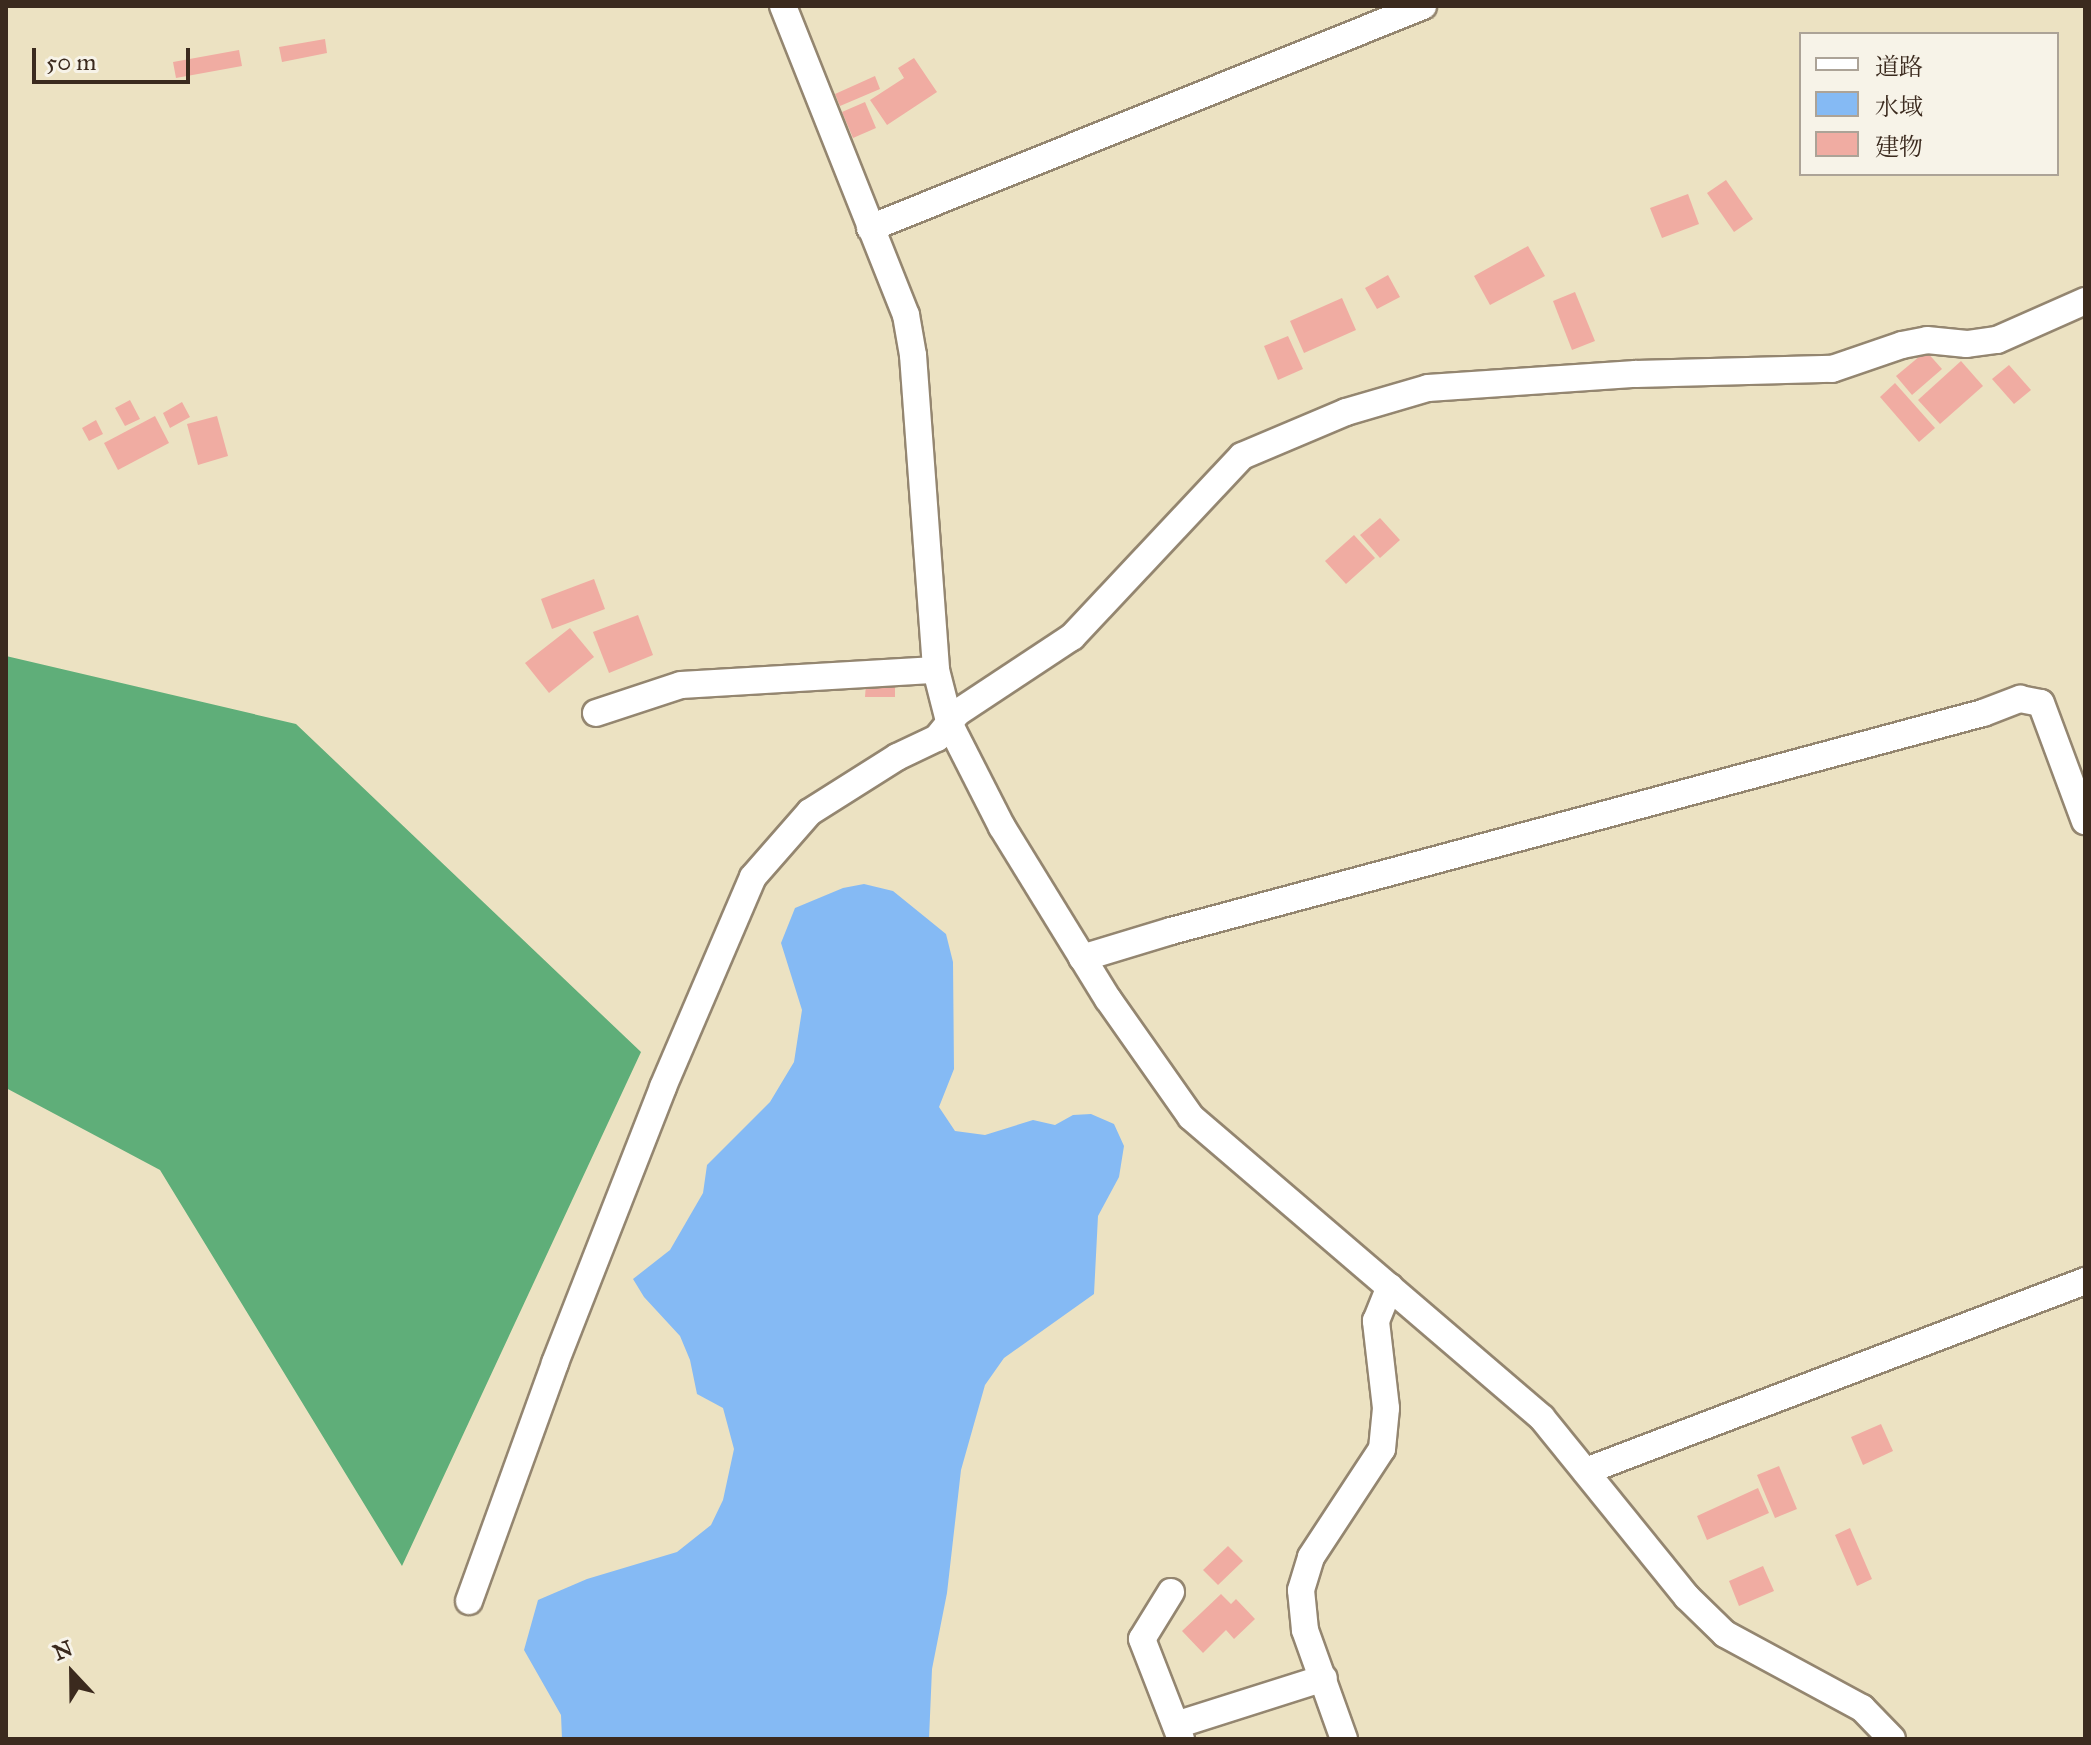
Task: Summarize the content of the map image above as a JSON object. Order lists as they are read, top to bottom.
{
  "legend": ["道路", "水域", "建物"],
  "scale_bar": "50 m",
  "north": "top"
}
